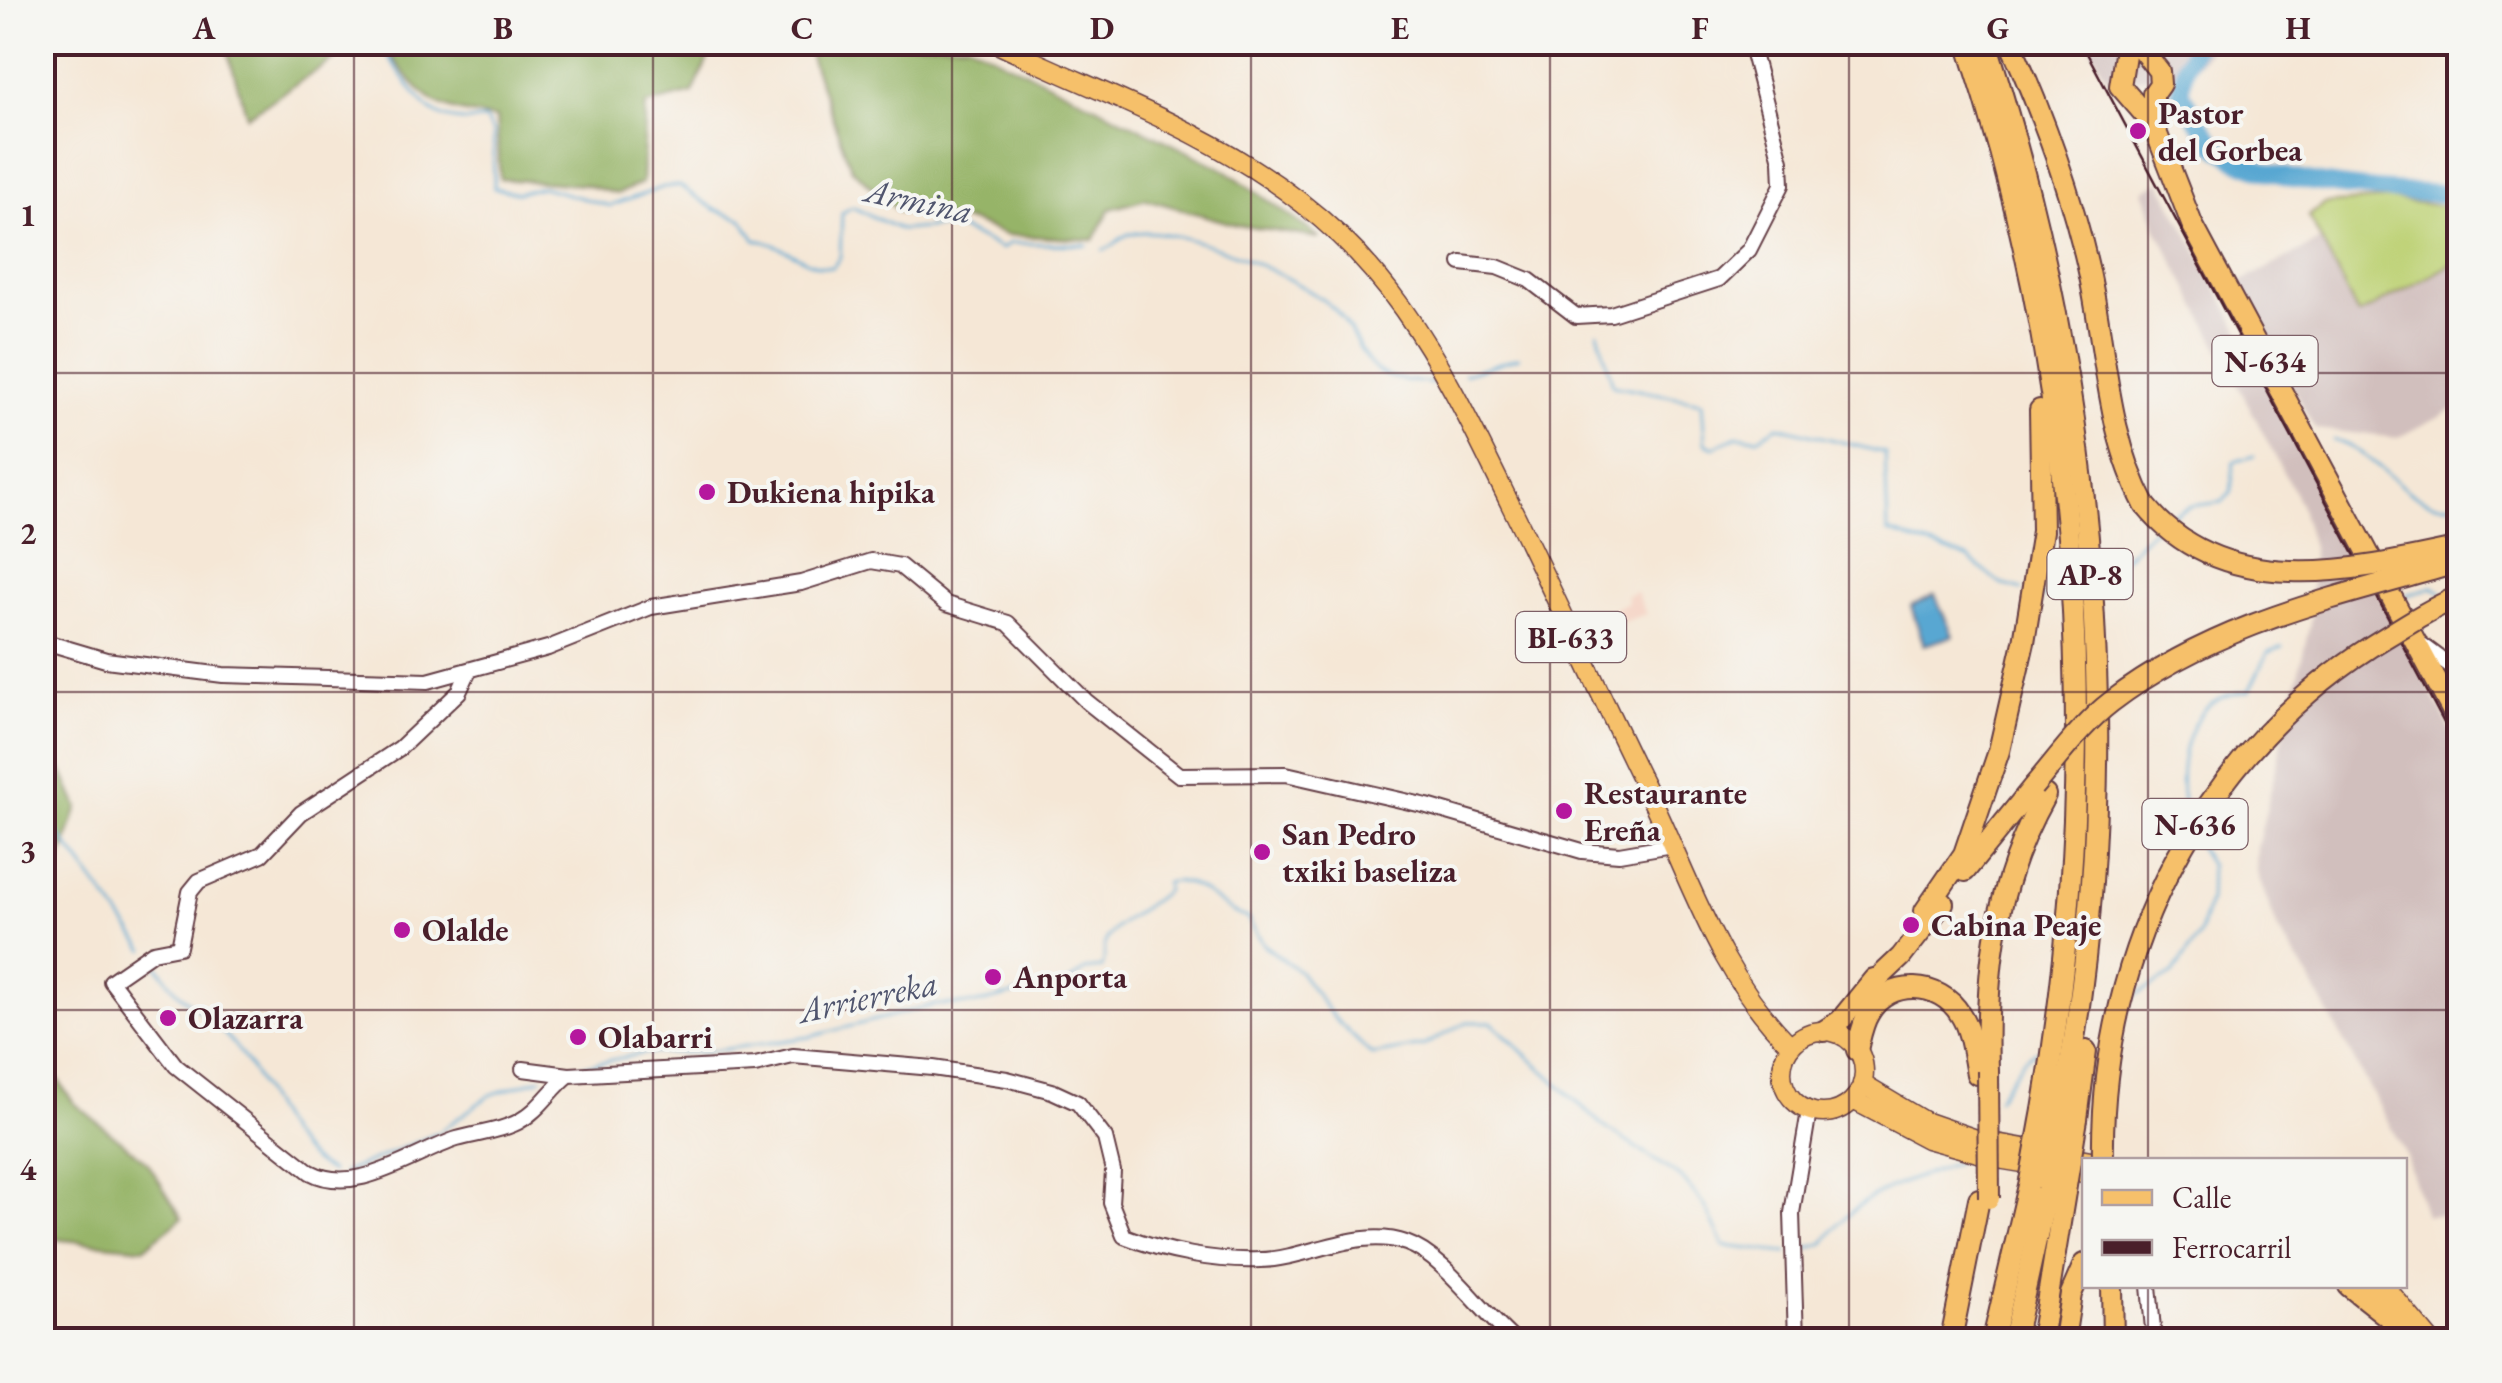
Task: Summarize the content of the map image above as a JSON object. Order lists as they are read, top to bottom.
{
  "streets": {
    "highway": ["N-634", "AP-8", "N-636"],
    "main road": ["BI-633"]
  },
  "water": ["Armina", "Arrierreka"],
  "places": [
    "Pastor del Gorbea",
    "Dukiena hipika",
    "Restaurante Ereña",
    "San Pedro txiki baseliza",
    "Cabina Peaje",
    "Olalde",
    "Anporta",
    "Olazarra",
    "Olabarri"
  ],
  "legend": ["Calle", "Ferrocarril"],
  "grid": {
    "columns": [
      "A",
      "B",
      "C",
      "D",
      "E",
      "F",
      "G",
      "H"
    ],
    "rows": [
      "1",
      "2",
      "3",
      "4"
    ]
  }
}
